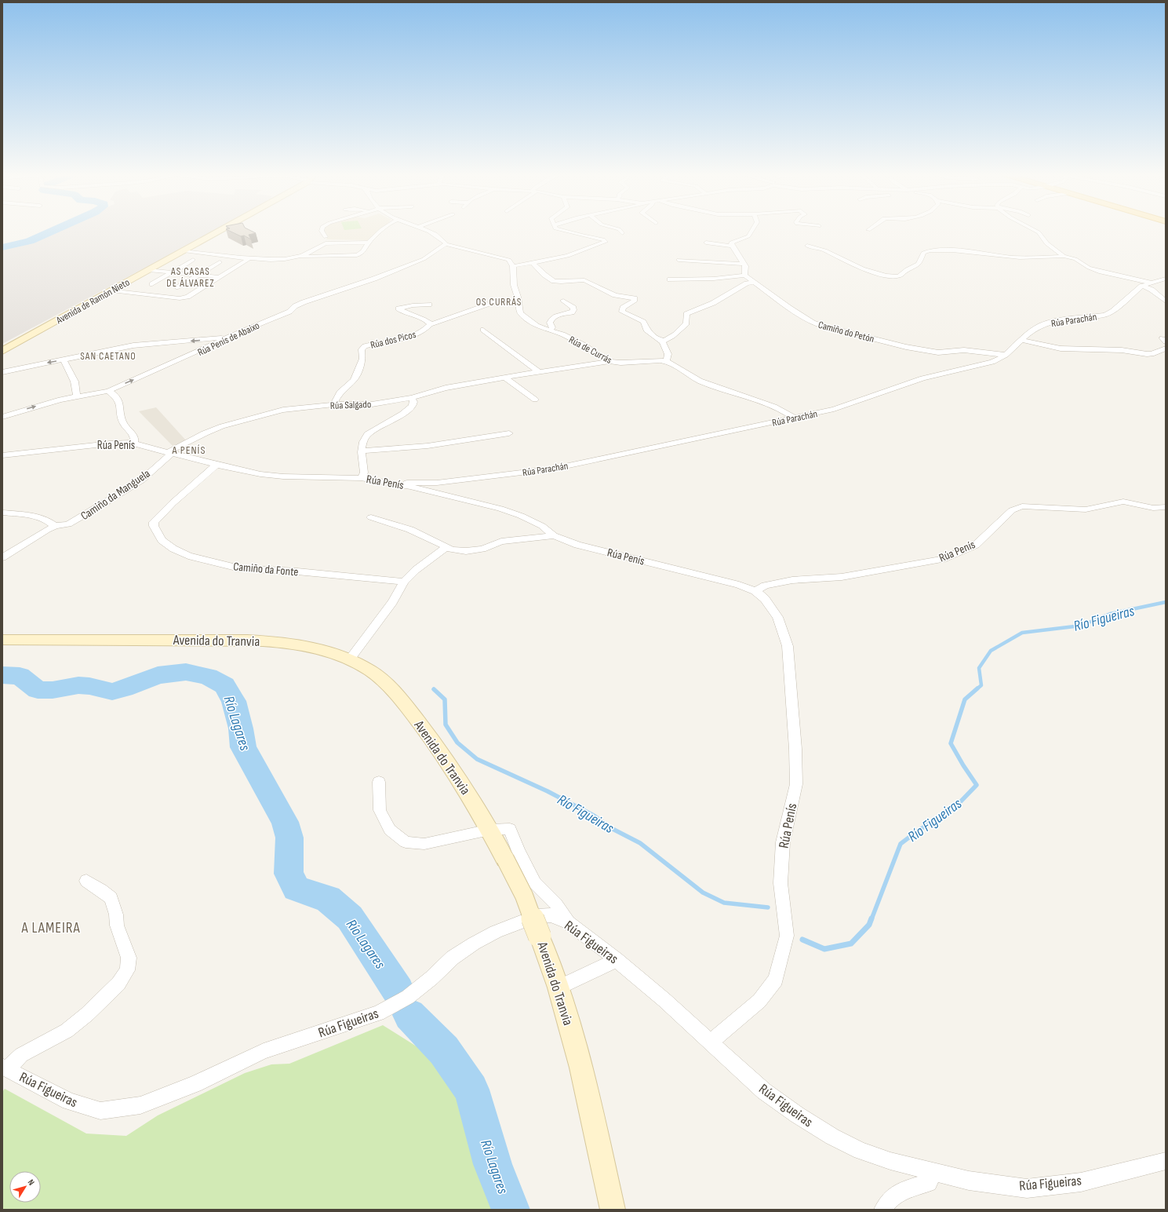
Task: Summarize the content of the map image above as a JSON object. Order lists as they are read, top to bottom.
{
  "streets": {
    "main road": ["Avenida de Ramón Nieto", "Avenida do Tranvia"],
    "street": [
      "Rúa Parachán",
      "Camiño do Petón",
      "Rúa Penis de Abaixo",
      "Rúa dos Picos",
      "Rúa de Currás",
      "Rúa Salgado",
      "Rúa Penís",
      "Camiño da Manguela",
      "Camiño da Fonte",
      "Rúa Figueiras"
    ]
  },
  "crossings": [
    ["Rúa Parachán", "Camiño do Petón"],
    ["Rúa Parachán", "Rúa de Currás"],
    ["Rúa Parachán", "Rúa Penís"],
    ["Rúa dos Picos", "Rúa de Currás"],
    ["Rúa dos Picos", "Rúa Salgado"],
    ["Rúa de Currás", "Rúa Salgado"],
    ["Rúa Salgado", "Rúa Penís"],
    ["Rúa Salgado", "Camiño da Manguela"],
    ["Rúa Penís", "Camiño da Manguela"],
    ["Rúa Penís", "Camiño da Fonte"],
    ["Rúa Penís", "Rúa Figueiras"]
  ],
  "districts": [
    "AS CASAS DE ÁLVAREZ",
    "OS CURRÁS",
    "SAN CAETANO",
    "A PENÍS",
    "A LAMEIRA"
  ],
  "water": ["Río Figueiras", "Río Lagares"],
  "north": "top right"
}
